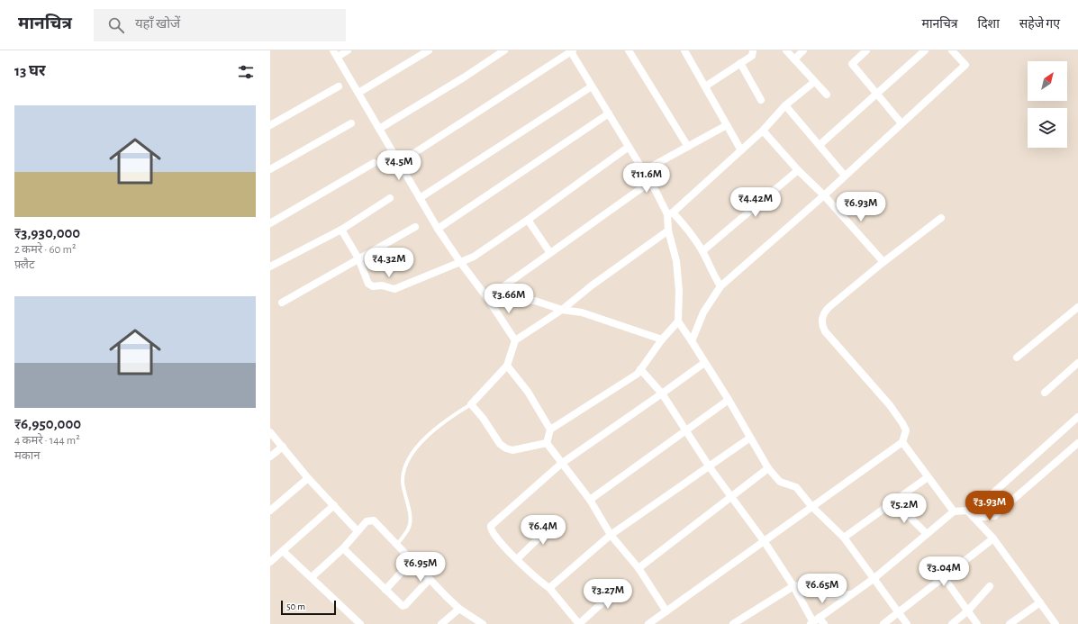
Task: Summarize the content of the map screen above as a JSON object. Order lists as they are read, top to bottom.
{
  "scale_bar": "50 m",
  "north": "top right",
  "page": {
    "header": "मानचित्र",
    "search": "यहाँ खोजें",
    "nav": ["मानचित्र", "दिशा", "सहेजे गए"],
    "heading": "13 घर",
    "list": [
      {
        "name": "₹3,930,000",
        "note": "2 कमरे · 60 m² · फ़्लैट"
      },
      {
        "name": "₹6,950,000",
        "note": "4 कमरे · 144 m² · मकान"
      }
    ],
    "price": [
      "₹4.5M",
      "₹11.6M",
      "₹4.42M",
      "₹6.93M",
      "₹4.32M",
      "₹3.66M",
      "₹3.93M",
      "₹5.2M",
      "₹6.4M",
      "₹6.95M",
      "₹3.04M",
      "₹6.65M",
      "₹3.27M"
    ],
    "scale": "50 m"
  }
}
